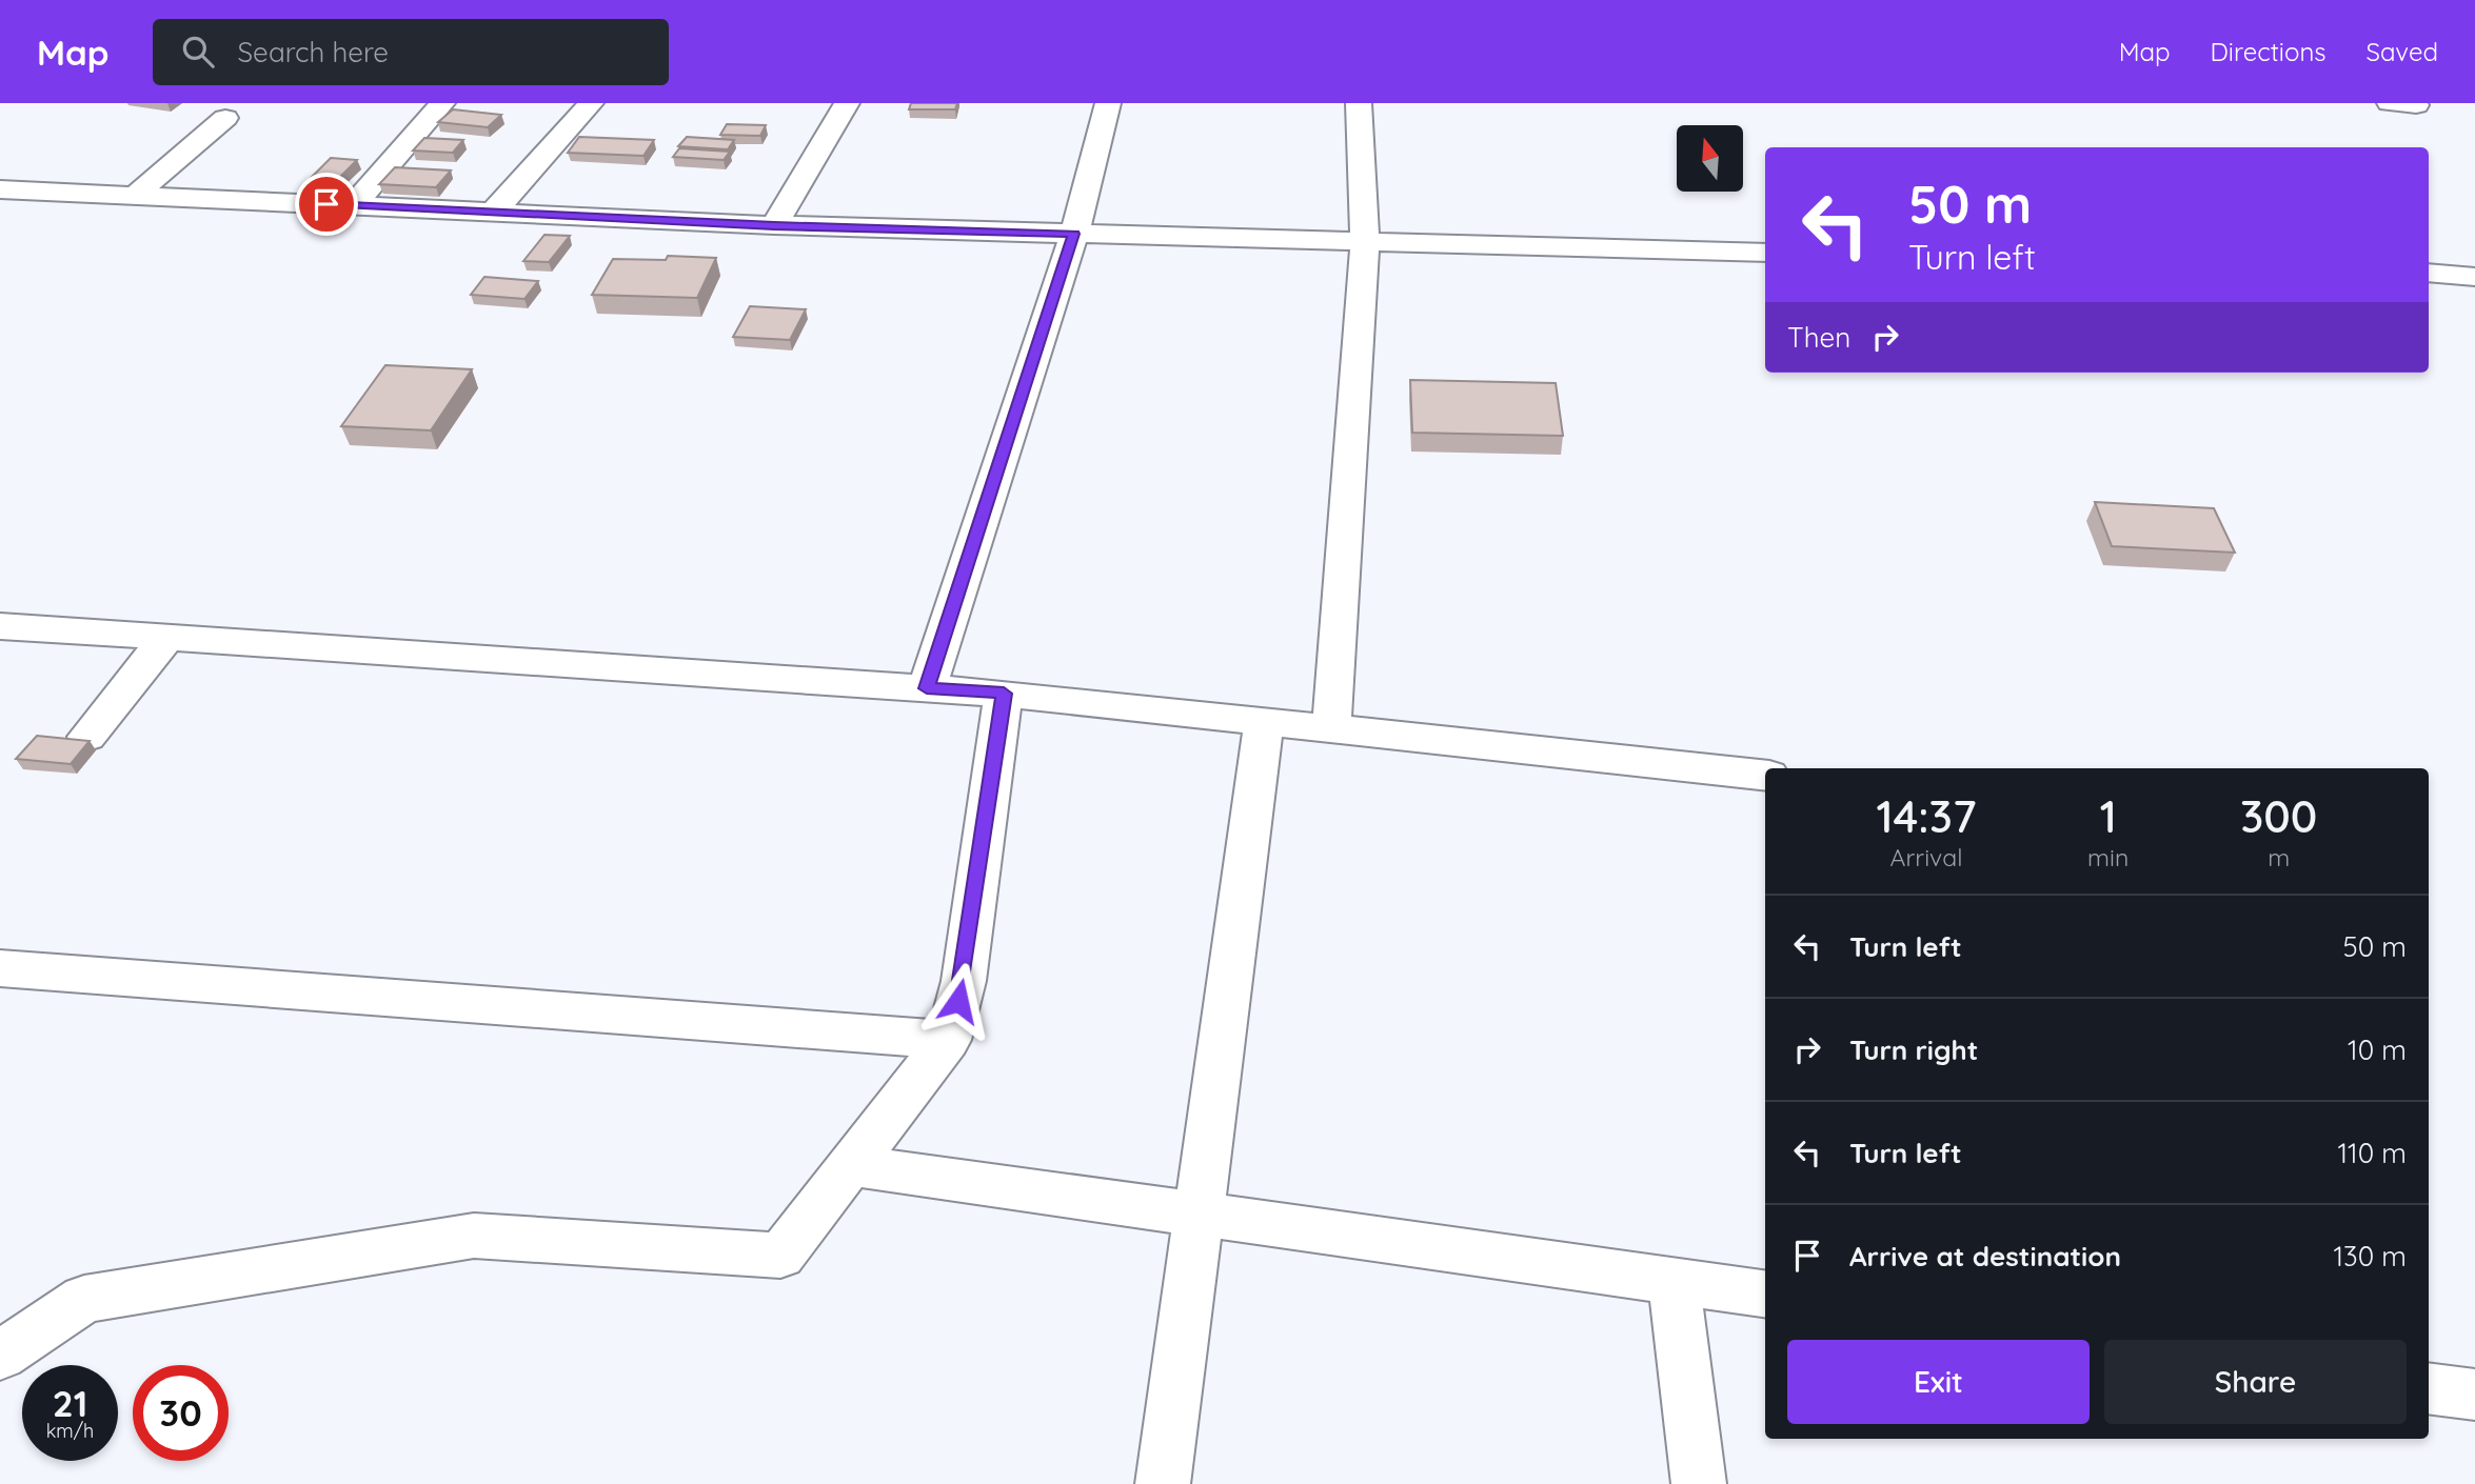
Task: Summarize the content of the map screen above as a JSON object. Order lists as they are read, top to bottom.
{
  "north": "top",
  "page": {
    "header": "Map",
    "search": "Search here",
    "nav": ["Map", "Directions", "Saved"],
    "turn": ["50 m", "Turn left"],
    "then": "Then",
    "eta": [
      "14:37",
      "Arrival",
      "1",
      "min",
      "300",
      "m"
    ],
    "list": [
      {
        "name": "Turn left",
        "value": "50 m"
      },
      {
        "name": "Turn right",
        "value": "10 m"
      },
      {
        "name": "Turn left",
        "value": "110 m"
      },
      {
        "name": "Arrive at destination",
        "value": "130 m"
      }
    ],
    "buttons": ["Exit", "Share"],
    "speed": "21 km/h",
    "limit": "30"
  }
}
